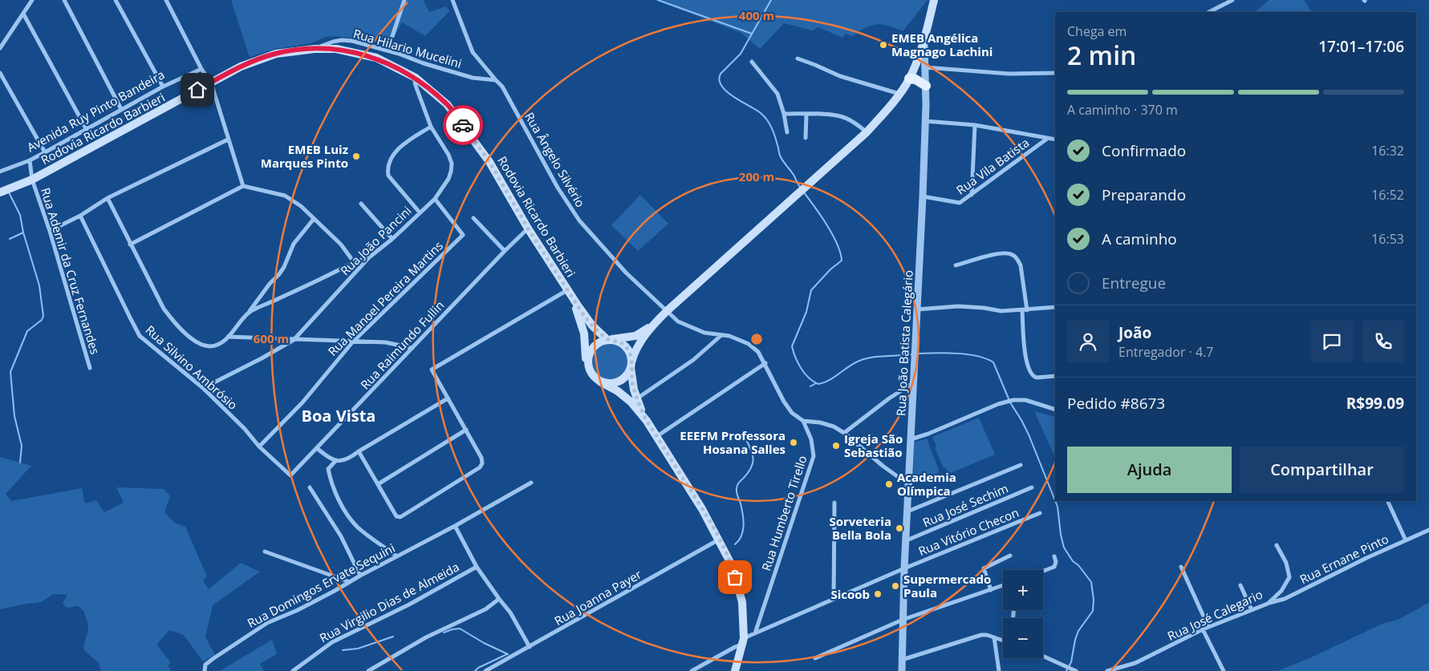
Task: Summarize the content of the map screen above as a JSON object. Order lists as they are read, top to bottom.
{
  "streets": {
    "main road": ["Rodovia Ricardo Barbieri"],
    "street": [
      "Rua Hilario Mucelini",
      "Avenida Ruy Pinto Bandeira",
      "Rua Ângelo Silvério",
      "Rua Vila Batista",
      "Rua João Pancini",
      "Rua Ademir da Cruz Fernandes",
      "Rua Manoel Pereira Martins",
      "Rua João Batista Calegário",
      "Rua Raimundo Fullin",
      "Rua Silvino Ambrósio",
      "Rua José Sechim",
      "Rua Humberto Tirello",
      "Rua Vitório Checon",
      "Rua Ernane Pinto",
      "Rua Domingos Ervate Sequini",
      "Rua Joanna Payer",
      "Rua Virgilio Dias de Almeida",
      "Rua José Calegario"
    ]
  },
  "crossings": [
    ["Rua Hilario Mucelini", "Rodovia Ricardo Barbieri"],
    ["Rua Hilario Mucelini", "Rua Ângelo Silvério"],
    ["Avenida Ruy Pinto Bandeira", "Rua Ademir da Cruz Fernandes"],
    ["Rodovia Ricardo Barbieri", "Rua João Pancini"],
    ["Rodovia Ricardo Barbieri", "Rua Ademir da Cruz Fernandes"],
    ["Rodovia Ricardo Barbieri", "Rua Raimundo Fullin"],
    ["Rua Ângelo Silvério", "Rua Humberto Tirello"],
    ["Rua Vila Batista", "Rua João Batista Calegário"],
    ["Rua João Pancini", "Rua Manoel Pereira Martins"],
    ["Rua João Pancini", "Rua Silvino Ambrósio"],
    ["Rua Manoel Pereira Martins", "Rua Silvino Ambrósio"],
    ["Rua João Batista Calegário", "Rua José Sechim"],
    ["Rua João Batista Calegário", "Rua Vitório Checon"],
    ["Rua Raimundo Fullin", "Rua Silvino Ambrósio"],
    ["Rua Humberto Tirello", "Rua Vitório Checon"],
    ["Rua Ernane Pinto", "Rua José Calegario"]
  ],
  "districts": ["Boa Vista"],
  "places": [
    "EMEB Angélica Magnago Lachini",
    "EMEB Luiz Marques Pinto",
    "EEEFM Professora Hosana Salles",
    "Igreja São Sebastião",
    "Academia Olímpica",
    "Sorveteria Bella Bola",
    "Supermercado Paula",
    "Sicoob"
  ],
  "page": {
    "heading": ["2 min", "Chega em", "17:01–17:06"],
    "panel": [
      "João",
      "Entregador · 4.7",
      "Pedido #8673",
      "R$99.09"
    ],
    "bar": "A caminho · 370 m",
    "list": [
      ["Confirmado", "16:32"],
      ["Preparando", "16:52"],
      ["A caminho", "16:53"],
      "Entregue"
    ],
    "buttons": ["Ajuda", "Compartilhar"],
    "map_buttons": ["+", "−"]
  },
  "rings": ["400 m", "200 m", "600 m"]
}
